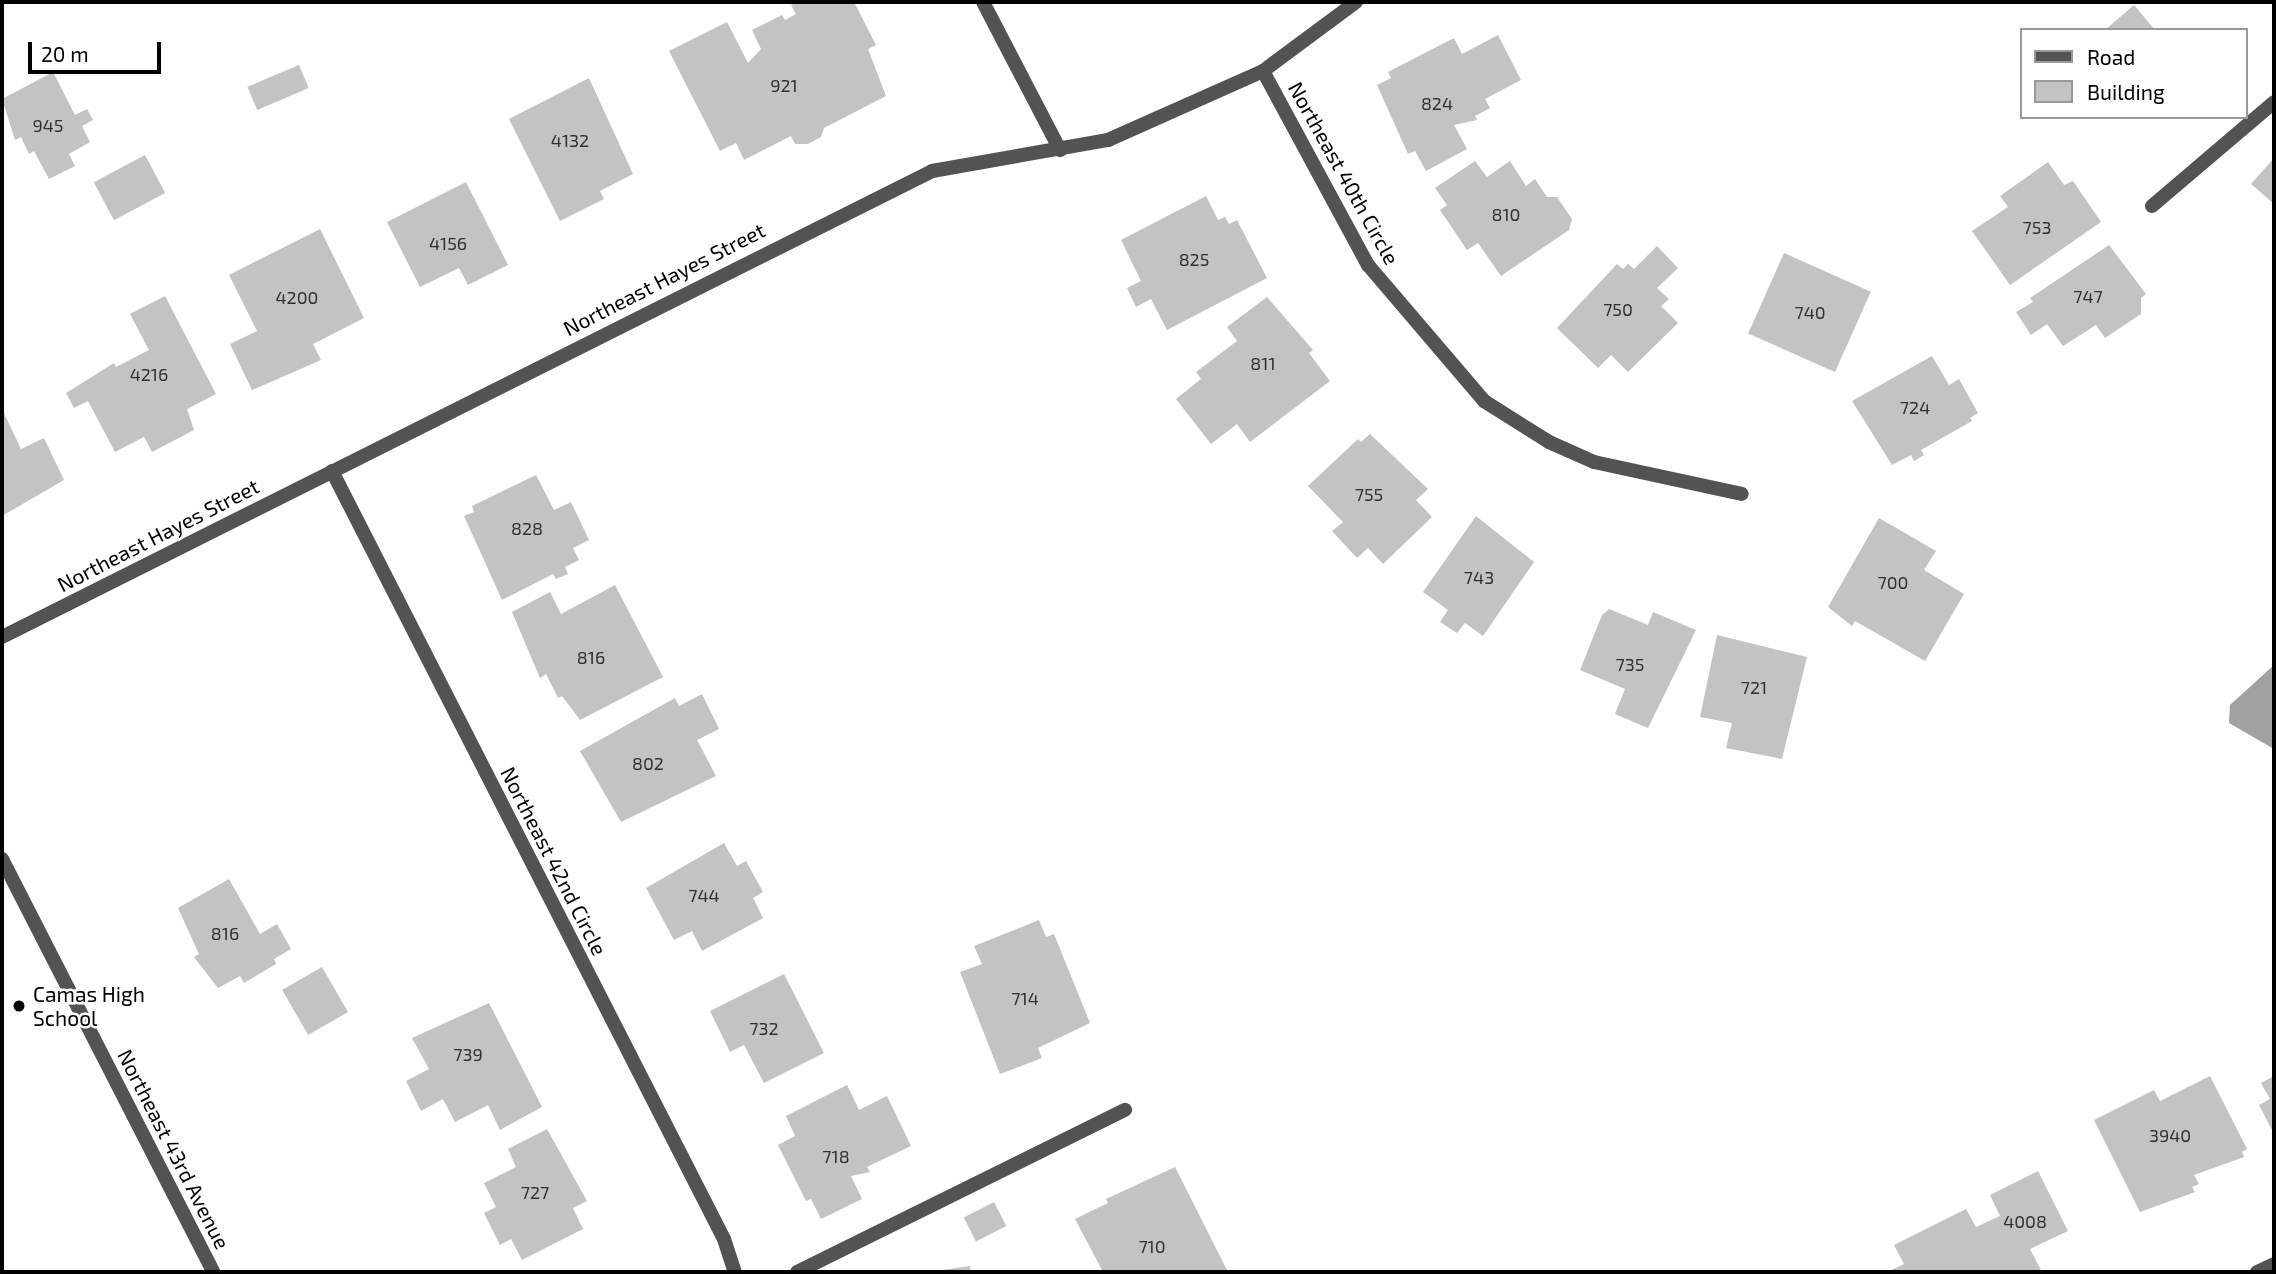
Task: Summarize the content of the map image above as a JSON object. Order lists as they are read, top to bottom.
{
  "streets": {
    "street": [
      "Northeast 40th Circle",
      "Northeast Hayes Street",
      "Northeast 42nd Circle",
      "Northeast 43rd Avenue"
    ]
  },
  "crossings": [
    ["Northeast 40th Circle", "Northeast Hayes Street"],
    ["Northeast Hayes Street", "Northeast 42nd Circle"]
  ],
  "places": ["Camas High School"],
  "house_numbers": [
    "921",
    "824",
    "945",
    "4132",
    "810",
    "753",
    "4156",
    "825",
    "747",
    "4200",
    "750",
    "740",
    "811",
    "4216",
    "724",
    "755",
    "828",
    "743",
    "700",
    "816",
    "735",
    "721",
    "802",
    "744",
    "816",
    "714",
    "732",
    "739",
    "3940",
    "718",
    "727",
    "4008",
    "710"
  ],
  "legend": ["Road", "Building"],
  "scale_bar": "20 m"
}
